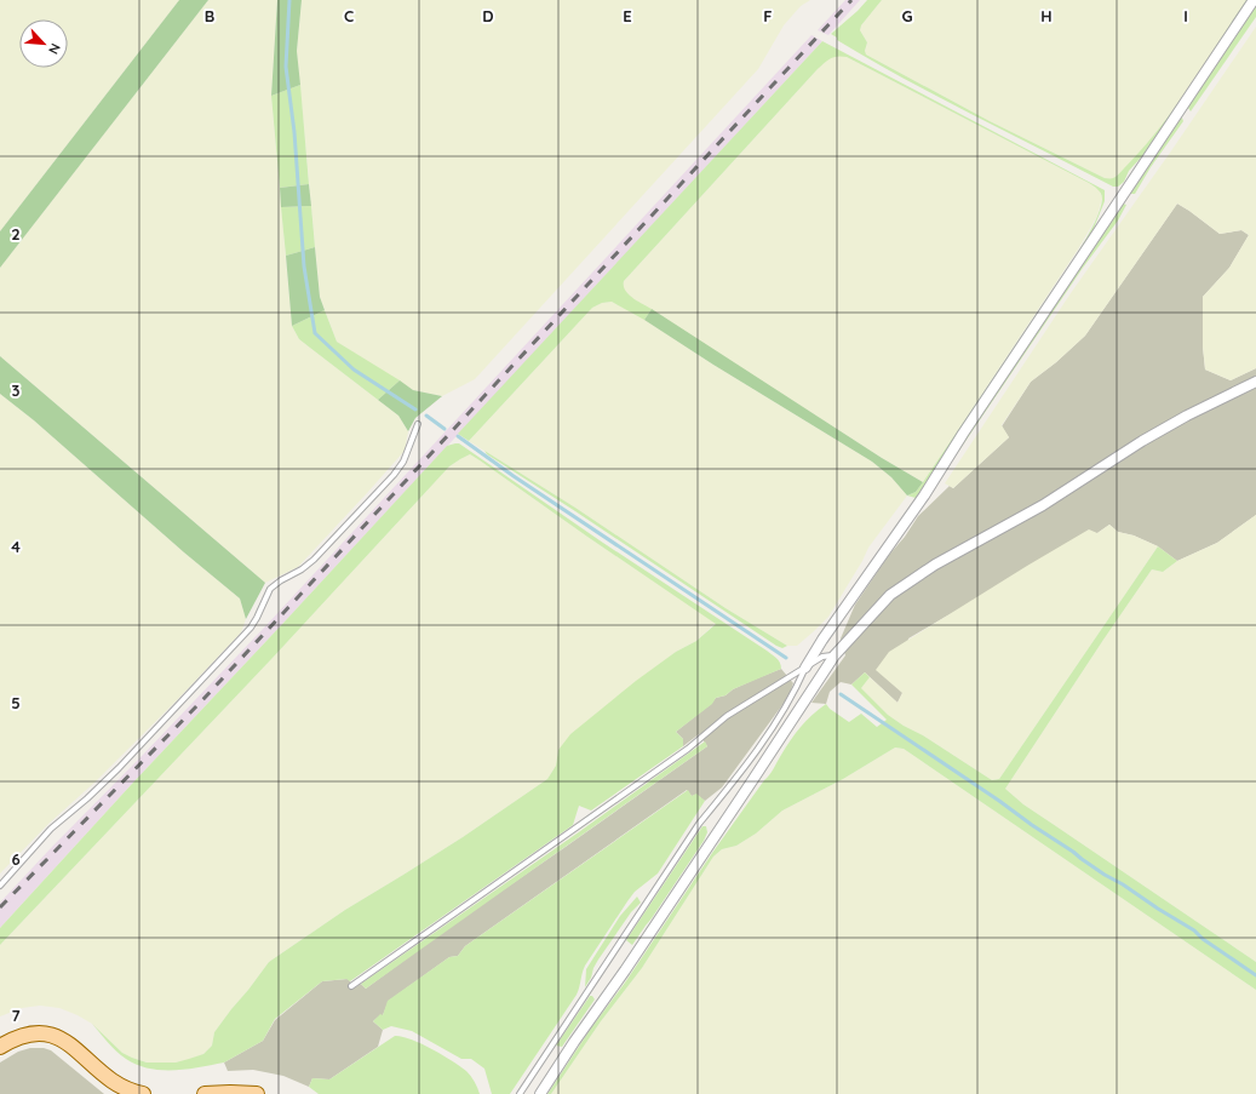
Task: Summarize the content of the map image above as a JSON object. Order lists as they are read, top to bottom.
{
  "north": "bottom right",
  "grid": {
    "columns": [
      "B",
      "C",
      "D",
      "E",
      "F",
      "G",
      "H",
      "I"
    ],
    "rows": [
      "2",
      "3",
      "4",
      "5",
      "6",
      "7"
    ]
  }
}
